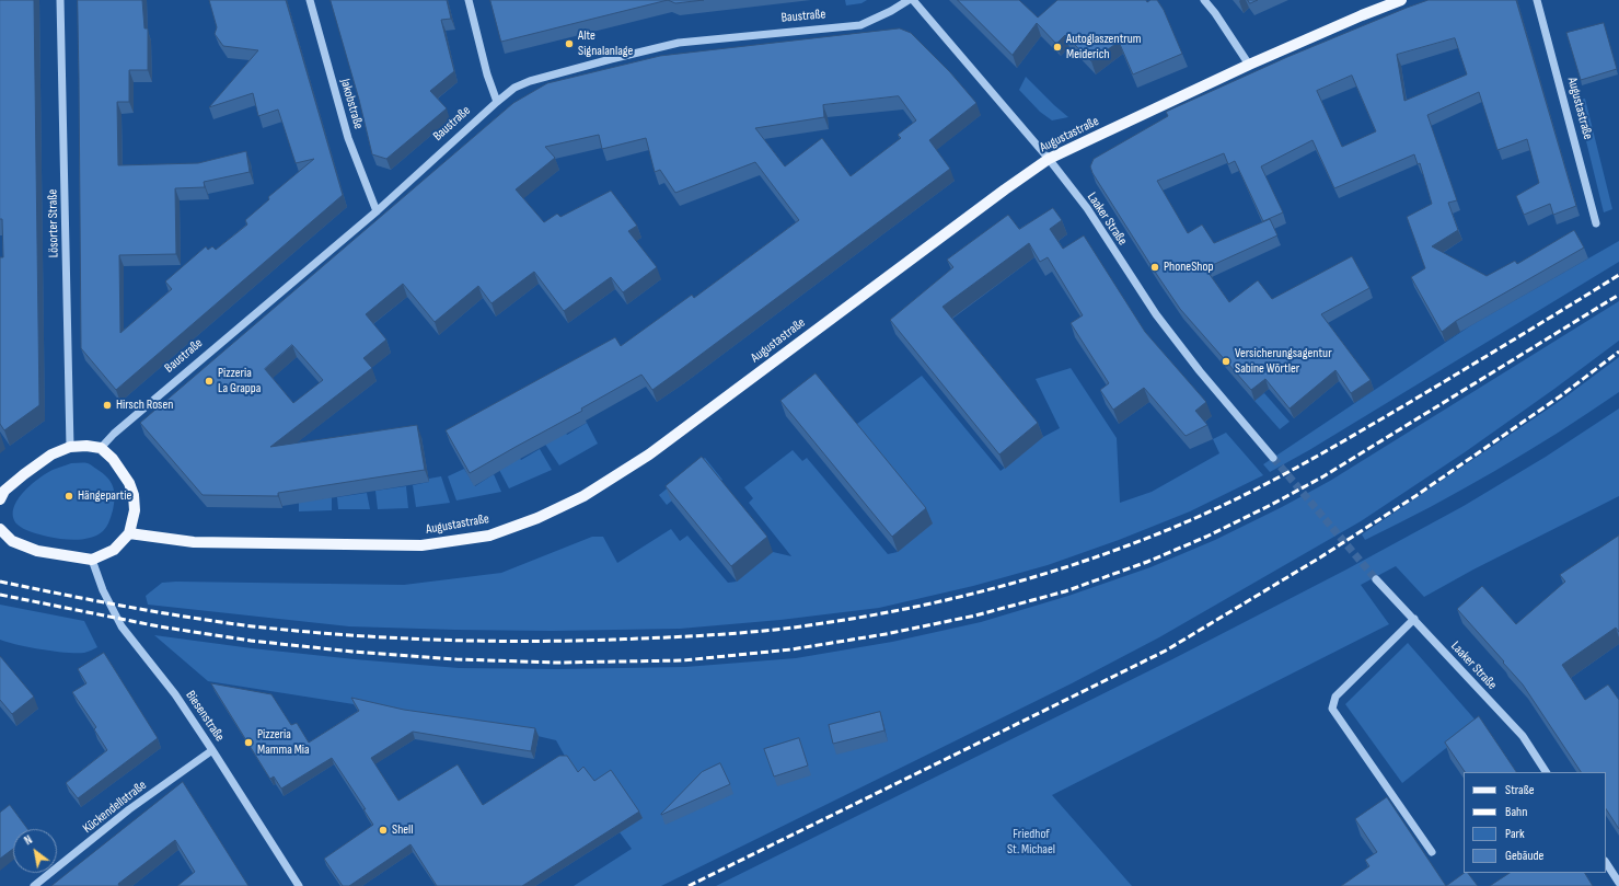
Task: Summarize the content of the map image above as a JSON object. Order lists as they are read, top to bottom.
{
  "streets": {
    "main road": ["Augustastraße"],
    "street": [
      "Baustraße",
      "Jakobstraße",
      "Laaker Straße",
      "Lösorter Straße",
      "Biesenstraße",
      "Kückendellstraße"
    ]
  },
  "crossings": [
    ["Baustraße", "Jakobstraße"],
    ["Augustastraße", "Laaker Straße"],
    ["Biesenstraße", "Kückendellstraße"]
  ],
  "parks": ["Friedhof St. Michael"],
  "places": [
    "Alte Signalanlage",
    "Autoglaszentrum Meiderich",
    "PhoneShop",
    "Versicherungsagentur Sabine Wörtler",
    "Pizzeria La Grappa",
    "Hirsch Rosen",
    "Hängepartie",
    "Pizzeria Mamma Mia",
    "Shell"
  ],
  "legend": [
    "Straße",
    "Bahn",
    "Park",
    "Gebäude"
  ],
  "north": "top left"
}
